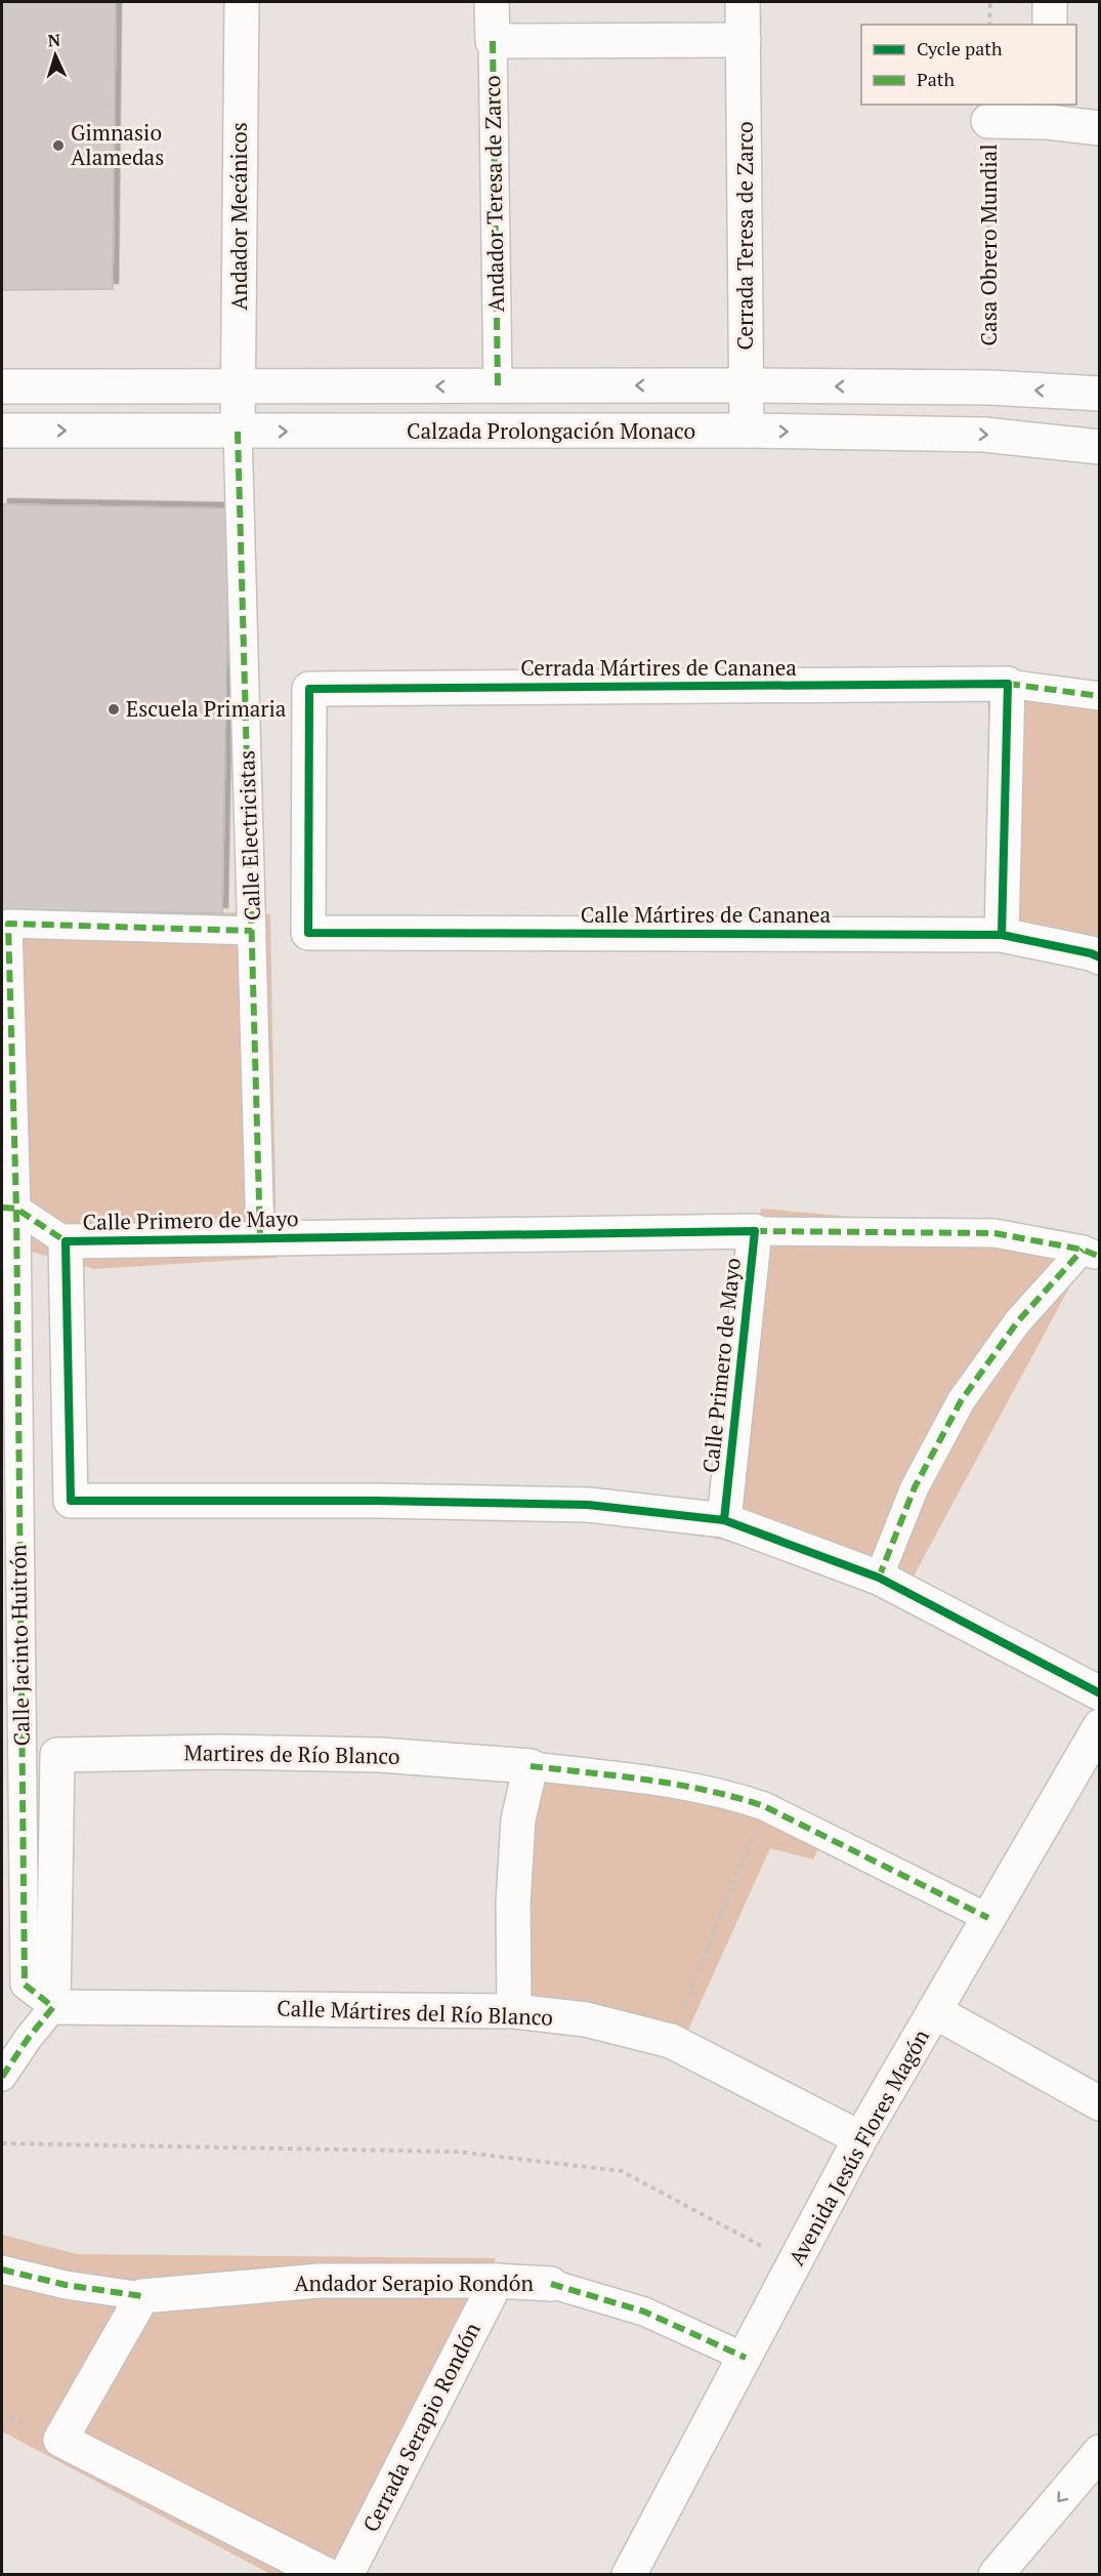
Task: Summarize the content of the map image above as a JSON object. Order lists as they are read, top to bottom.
{
  "streets": {
    "street": [
      "Andador Teresa de Zarco",
      "Andador Mecánicos",
      "Cerrada Teresa de Zarco",
      "Calzada Prolongación Monaco",
      "Cerrada Mártires de Cananea",
      "Calle Electricistas",
      "Calle Mártires de Cananea",
      "Calle Primero de Mayo",
      "Calle Jacinto Huitrón",
      "Martires de Río Blanco",
      "Calle Mártires del Río Blanco",
      "Avenida Jesús Flores Magón",
      "Andador Serapio Rondón",
      "Cerrada Serapio Rondón"
    ],
    "path": ["Casa Obrero Mundial"]
  },
  "crossings": [
    ["Andador Mecánicos", "Calzada Prolongación Monaco"],
    ["Andador Mecánicos", "Calle Electricistas"],
    ["Cerrada Teresa de Zarco", "Calzada Prolongación Monaco"],
    ["Calzada Prolongación Monaco", "Calle Electricistas"],
    ["Cerrada Mártires de Cananea", "Calle Mártires de Cananea"],
    ["Calle Electricistas", "Calle Primero de Mayo"],
    ["Calle Electricistas", "Calle Jacinto Huitrón"],
    ["Calle Jacinto Huitrón", "Martires de Río Blanco"],
    ["Calle Jacinto Huitrón", "Calle Mártires del Río Blanco"],
    ["Martires de Río Blanco", "Calle Mártires del Río Blanco"],
    ["Calle Mártires del Río Blanco", "Avenida Jesús Flores Magón"],
    ["Avenida Jesús Flores Magón", "Andador Serapio Rondón"],
    ["Andador Serapio Rondón", "Cerrada Serapio Rondón"]
  ],
  "places": ["Gimnasio Alamedas", "Escuela Primaria"],
  "legend": ["Cycle path", "Path"],
  "north": "top"
}
